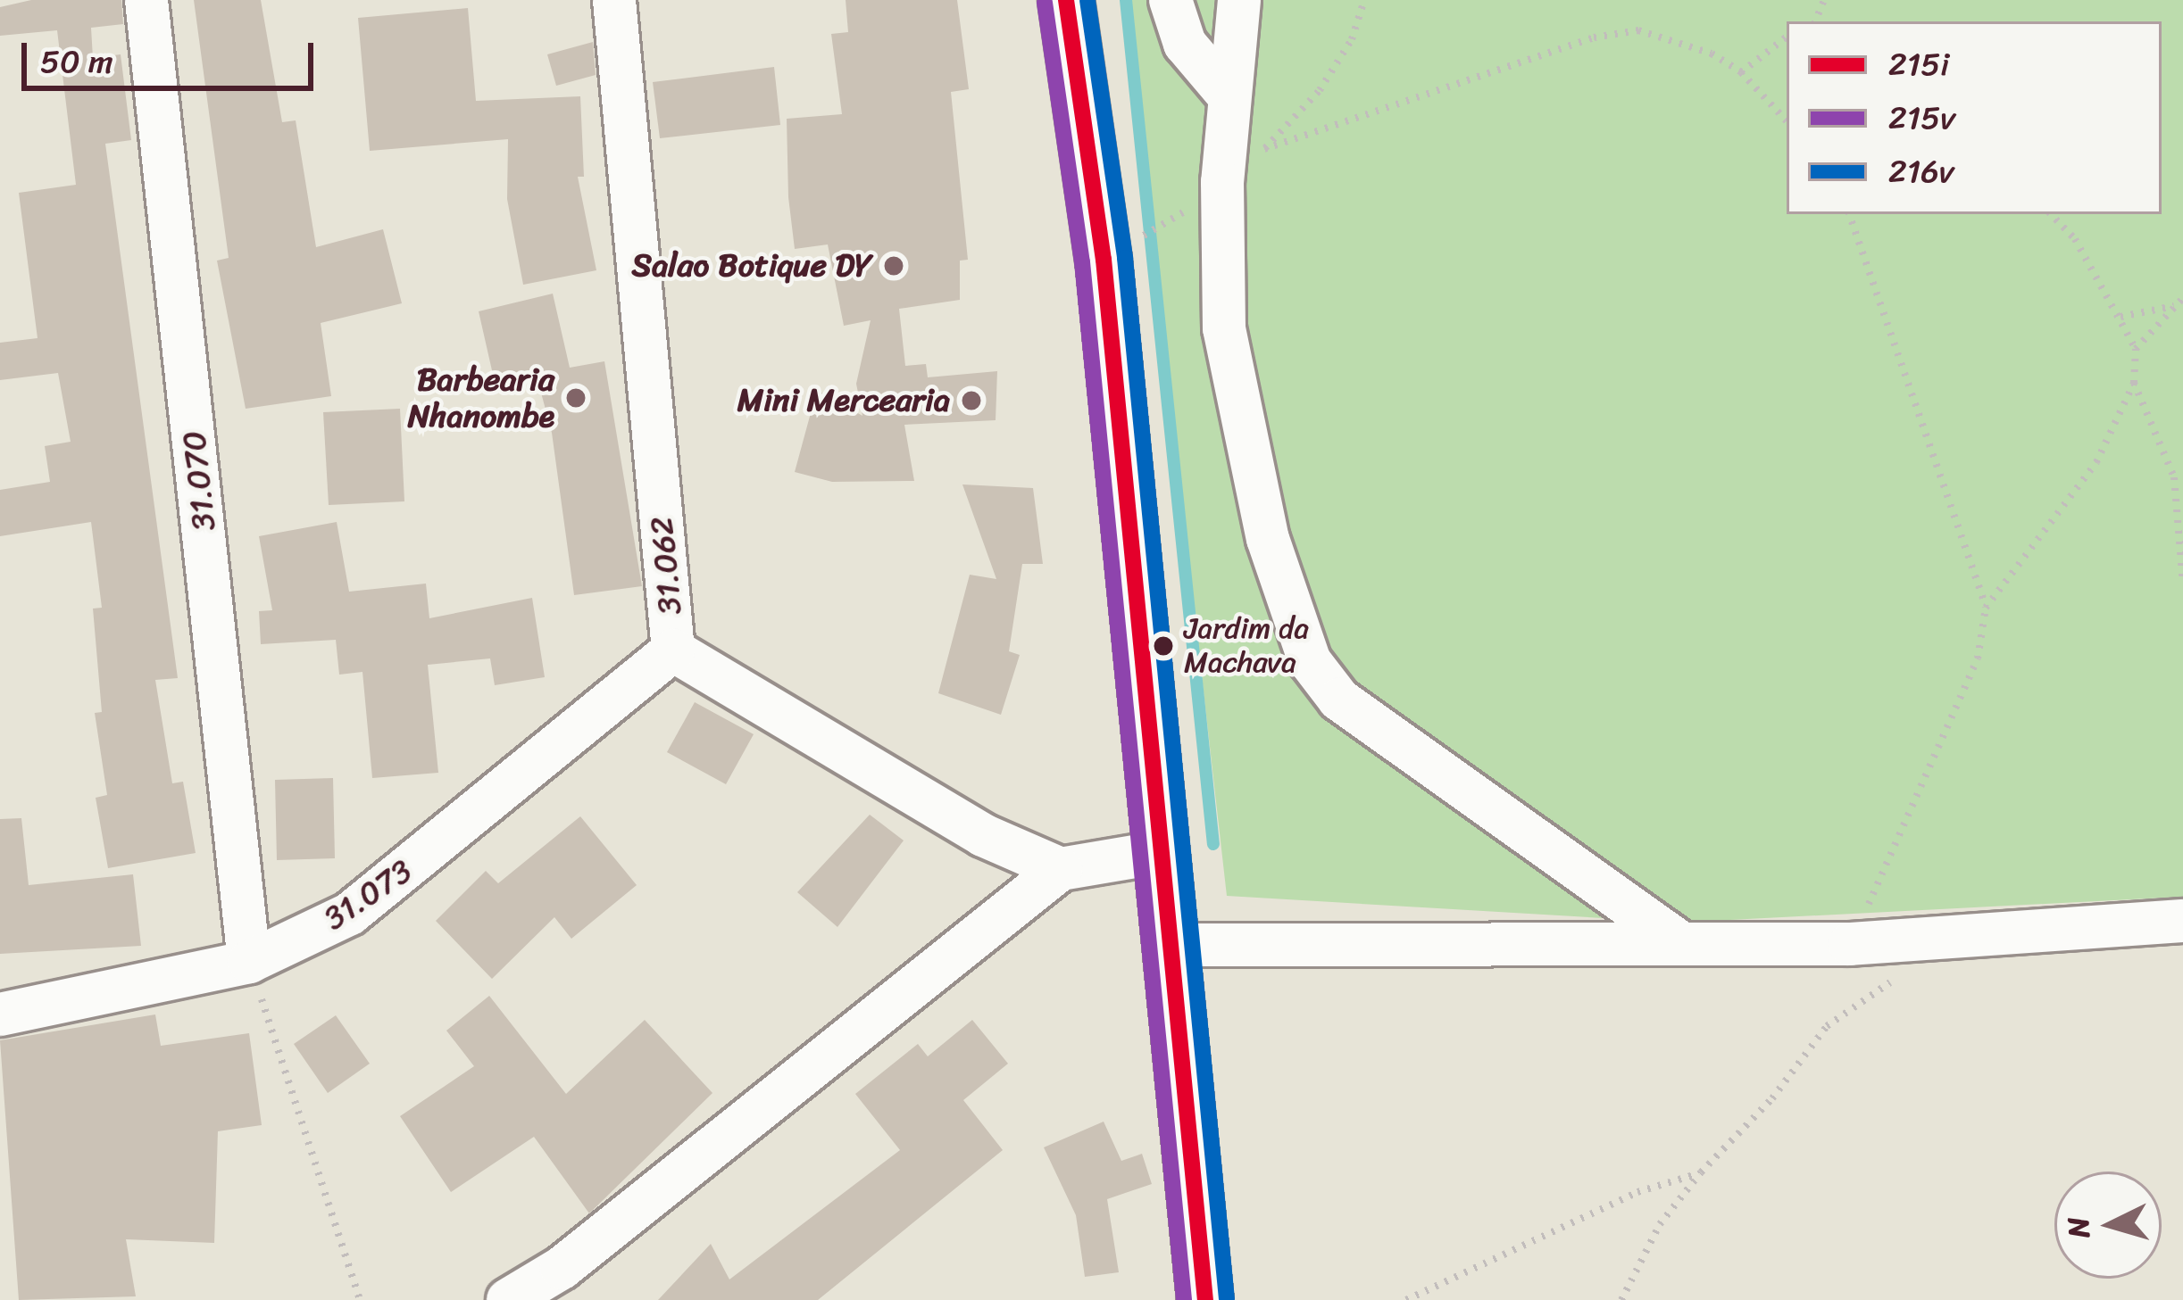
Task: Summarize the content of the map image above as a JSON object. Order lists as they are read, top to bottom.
{
  "streets": {
    "street": ["31.070", "31.062", "31.073"]
  },
  "crossings": [
    ["31.070", "31.073"],
    ["31.062", "31.073"]
  ],
  "places": [
    "Salao Botique DY",
    "Barbearia Nhanombe",
    "Mini Mercearia",
    "Jardim da Machava"
  ],
  "lines": ["transit line 215i", "transit line 216v", "transit line 215v"],
  "legend": ["215i", "215v", "216v"],
  "scale_bar": "50 m",
  "north": "left"
}
